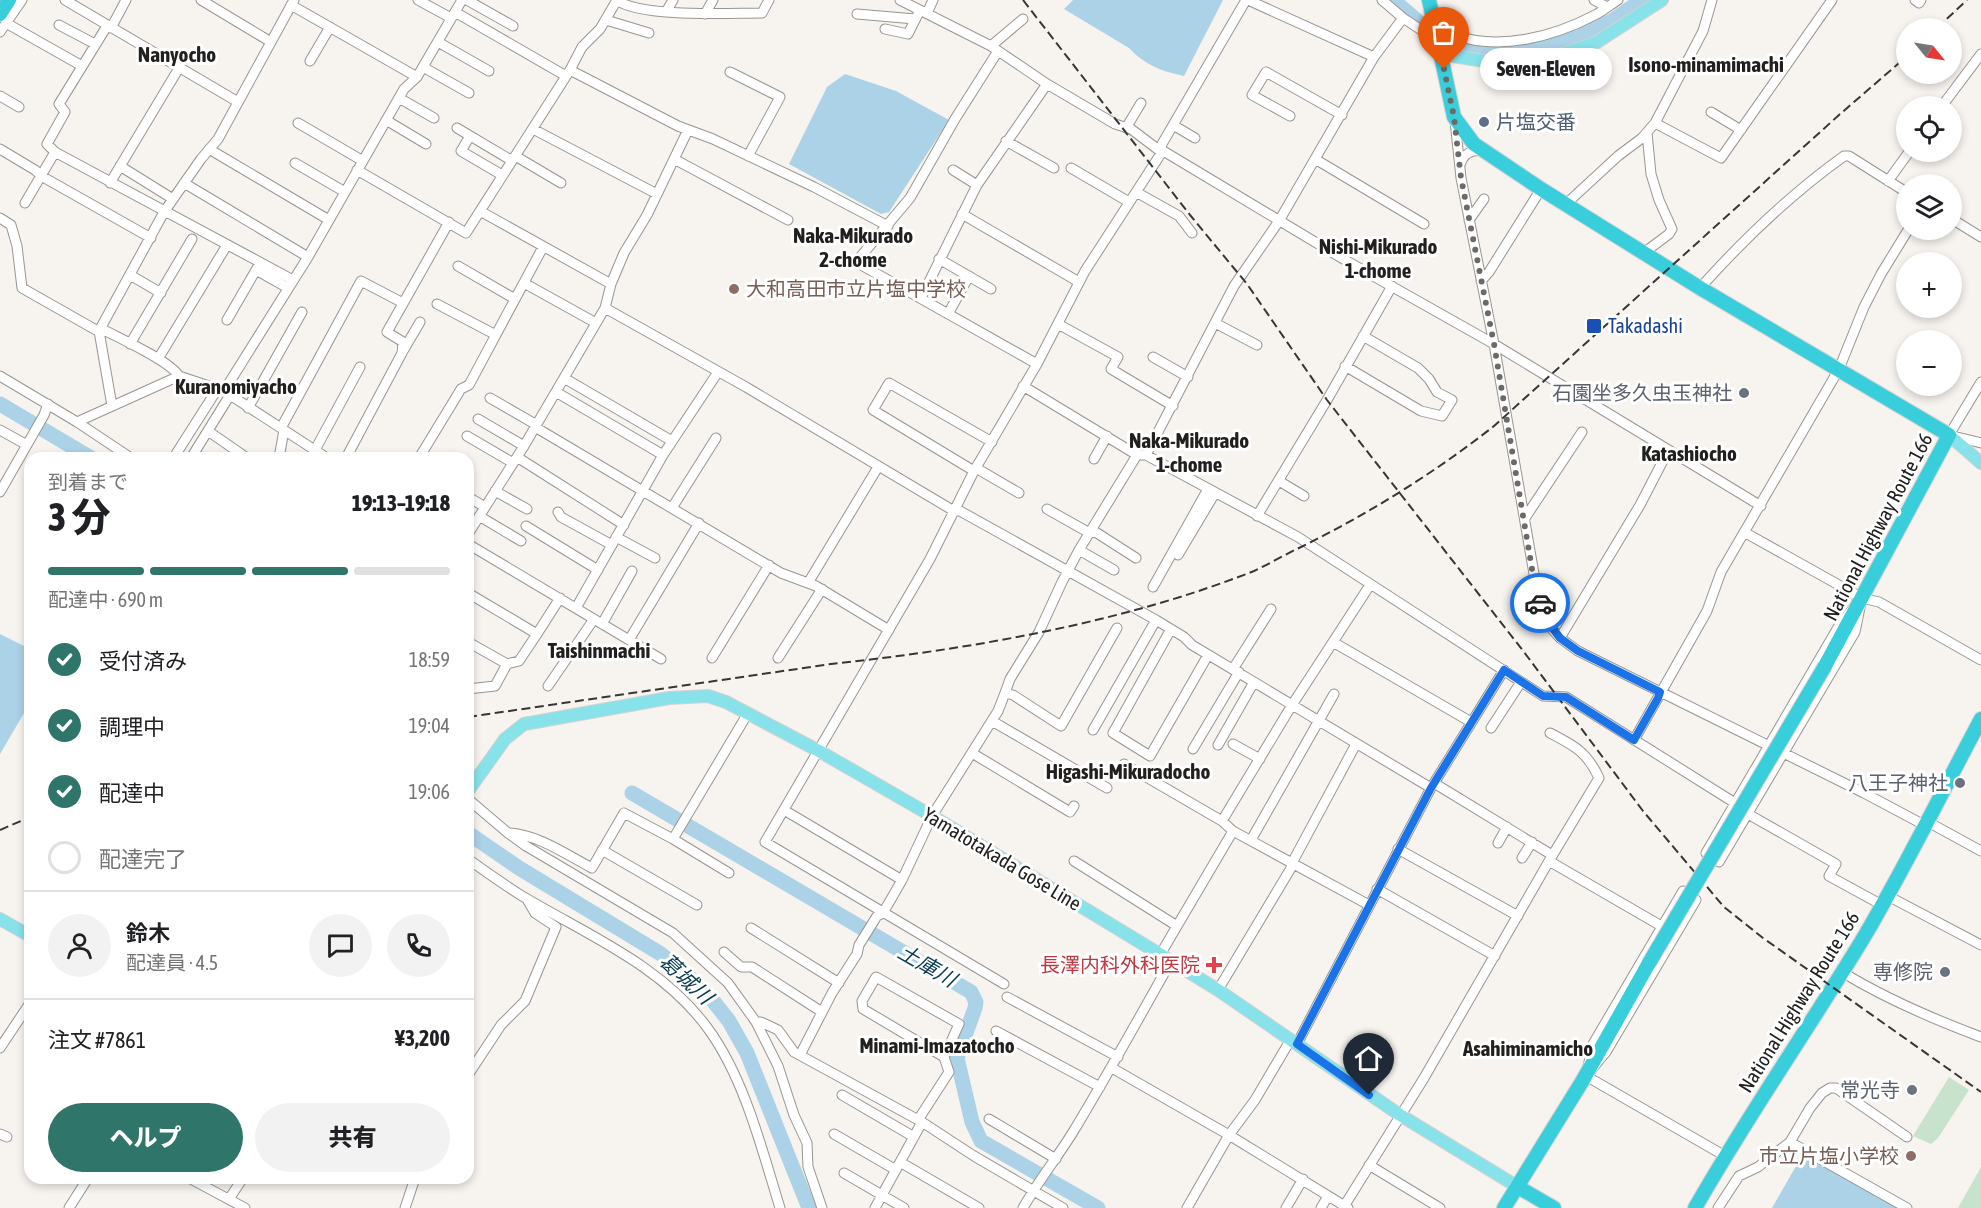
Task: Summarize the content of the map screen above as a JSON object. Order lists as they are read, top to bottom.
{
  "streets": {
    "highway": ["National Highway Route 166"],
    "main road": ["Yamatotakada Gose Line"]
  },
  "crossings": [
    ["National Highway Route 166", "Yamatotakada Gose Line"]
  ],
  "districts": [
    "Nanyocho",
    "Isono-minamimachi",
    "Naka-Mikurado 2-chome",
    "Nishi-Mikurado 1-chome",
    "Kuranomiyacho",
    "Naka-Mikurado 1-chome",
    "Katashiocho",
    "Taishinmachi",
    "Higashi-Mikuradocho",
    "Minami-Imazatocho",
    "Asahiminamicho"
  ],
  "water": ["土庫川", "葛城川"],
  "places": {
    "other": [
      "Seven-Eleven",
      "片塩交番",
      "大和高田市立片塩中学校",
      "石園坐多久虫玉神社",
      "八王子神社",
      "専修院",
      "常光寺",
      "市立片塩小学校"
    ],
    "transit": ["Takadashi"],
    "health": ["長澤内科外科医院"]
  },
  "north": "bottom right",
  "page": {
    "map_buttons": ["+", "−"],
    "bubble": "Seven-Eleven",
    "heading": ["3 分", "到着まで", "19:13–19:18"],
    "panel": [
      "鈴木",
      "配達員 · 4.5",
      "注文 #7861",
      "¥3,200"
    ],
    "bar": "配達中 · 690 m",
    "list": [
      ["受付済み", "18:59"],
      ["調理中", "19:04"],
      ["配達中", "19:06"],
      "配達完了"
    ],
    "buttons": ["ヘルプ", "共有"]
  }
}
